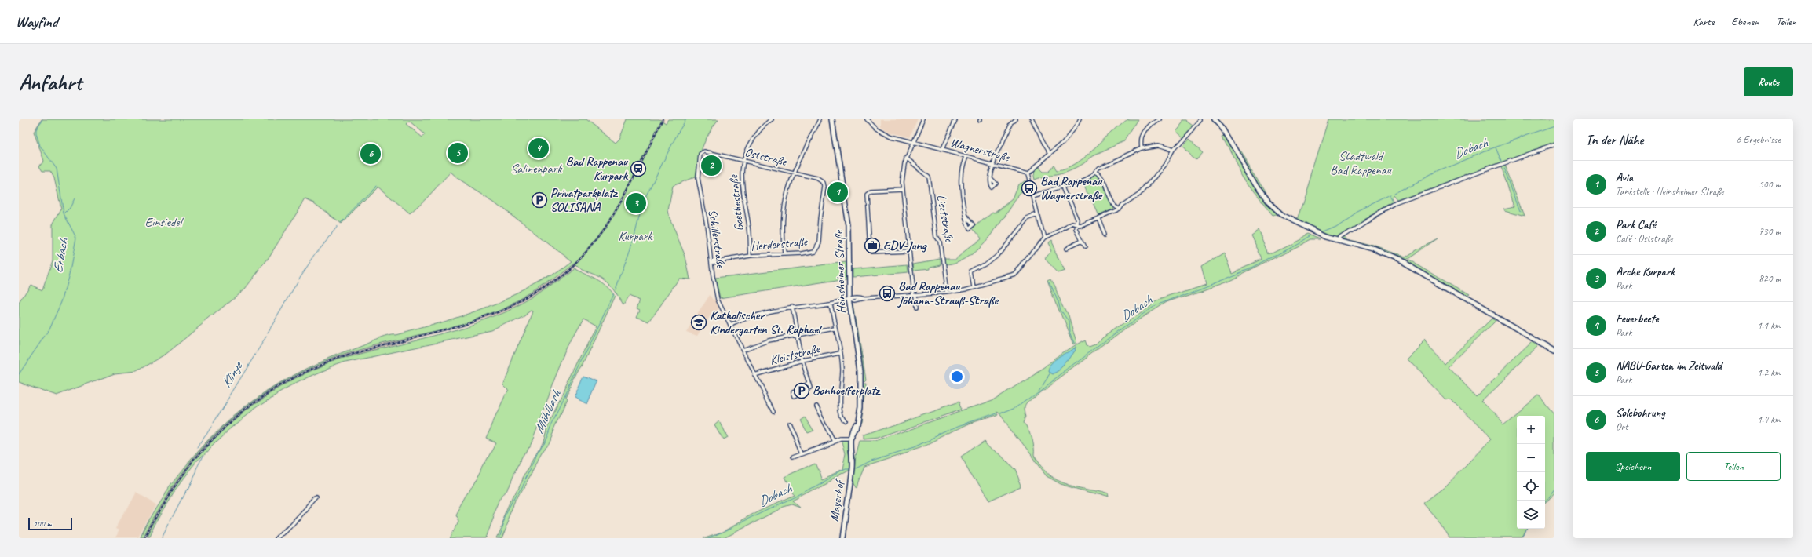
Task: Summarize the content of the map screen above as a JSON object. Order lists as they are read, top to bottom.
{
  "streets": {
    "street": [
      "Wagnerstraße",
      "Oststraße",
      "Goethestraße",
      "Lisztstraße",
      "Schillerstraße",
      "Herderstraße",
      "Heinsheimer Straße",
      "Kleiststraße",
      "Mayerhof"
    ]
  },
  "crossings": [
    ["Oststraße", "Goethestraße"],
    ["Oststraße", "Schillerstraße"],
    ["Oststraße", "Herderstraße"],
    ["Goethestraße", "Herderstraße"],
    ["Schillerstraße", "Herderstraße"],
    ["Schillerstraße", "Kleiststraße"],
    ["Heinsheimer Straße", "Mayerhof"]
  ],
  "water": [
    "Dobach",
    "Erbach",
    "Klinge",
    "Mühlbach"
  ],
  "parks": [
    "Stadtwald Bad Rappenau",
    "Salinenpark",
    "Einsiedel",
    "Kurpark"
  ],
  "places": {
    "station": ["Bad Rappenau Kurpark"],
    "bus stop": ["Bad Rappenau Wagnerstraße", "Bad Rappenau Johann-Strauß-Straße"],
    "parking": ["Privatparkplatz SOLISANA", "Bonhoefferplatz"],
    "office": ["EDV-Jung"],
    "school or university": ["Katholischer Kindergarten St. Raphael"]
  },
  "scale_bar": "100 m",
  "page": {
    "header": "Wayfind",
    "nav": ["Karte", "Ebenen", "Teilen"],
    "buttons": [
      "Route",
      ["Speichern", "Teilen"]
    ],
    "title": "Anfahrt",
    "heading": ["In der Nähe", "6 Ergebnisse"],
    "pins": [
      "4",
      "5",
      "6",
      "2",
      "1",
      "3"
    ],
    "list": [
      {
        "mark": "1",
        "name": "Avia",
        "note": "Tankstelle · Heinsheimer Straße",
        "value": "500 m"
      },
      {
        "mark": "2",
        "name": "Park Café",
        "note": "Café · Oststraße",
        "value": "730 m"
      },
      {
        "mark": "3",
        "name": "Arche Kurpark",
        "note": "Park",
        "value": "820 m"
      },
      {
        "mark": "4",
        "name": "Feuerbeete",
        "note": "Park",
        "value": "1.1 km"
      },
      {
        "mark": "5",
        "name": "NABU-Garten im Zeitwald",
        "note": "Park",
        "value": "1.2 km"
      },
      {
        "mark": "6",
        "name": "Solebohrung",
        "note": "Ort",
        "value": "1.4 km"
      }
    ],
    "map_buttons": ["+", "−"],
    "scale": "100 m"
  }
}
